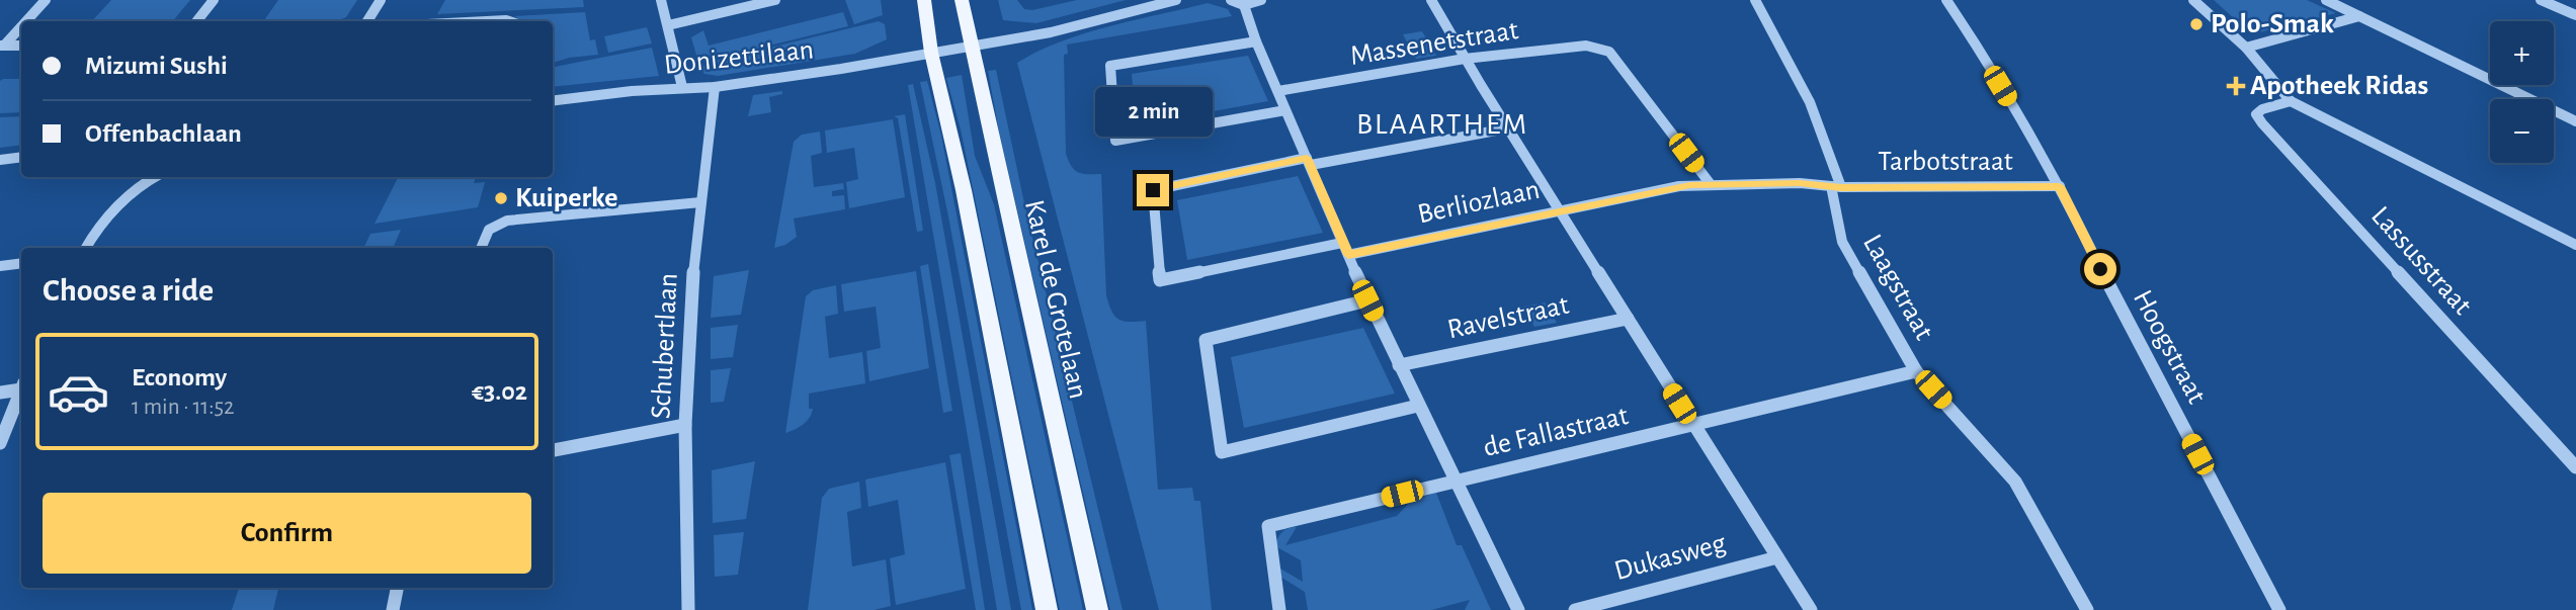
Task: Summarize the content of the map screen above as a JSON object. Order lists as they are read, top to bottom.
{
  "streets": {
    "main road": ["Karel de Grotelaan"],
    "street": [
      "Massenetstraat",
      "Donizettilaan",
      "Tarbotstraat",
      "Berliozlaan",
      "Lassusstraat",
      "Laagstraat",
      "Ravelstraat",
      "Schubertlaan",
      "Hoogstraat",
      "de Fallastraat",
      "Dukasweg"
    ]
  },
  "crossings": [
    ["Massenetstraat", "Berliozlaan"],
    ["Donizettilaan", "Karel de Grotelaan"],
    ["Donizettilaan", "Schubertlaan"],
    ["Tarbotstraat", "Berliozlaan"],
    ["Tarbotstraat", "Laagstraat"],
    ["Tarbotstraat", "Hoogstraat"],
    ["Berliozlaan", "Laagstraat"],
    ["Laagstraat", "de Fallastraat"]
  ],
  "districts": ["BLAARTHEM"],
  "places": {
    "other": ["Polo-Smak", "Kuiperke"],
    "health": ["Apotheek Ridas"]
  },
  "page": {
    "map_buttons": ["+", "−"],
    "banner": ["Mizumi Sushi", "Offenbachlaan"],
    "bubble": "2 min",
    "heading": "Choose a ride",
    "list": [
      {
        "name": "Economy",
        "note": "1 min · 11:52",
        "value": "€3.02"
      }
    ],
    "buttons": "Confirm"
  }
}
